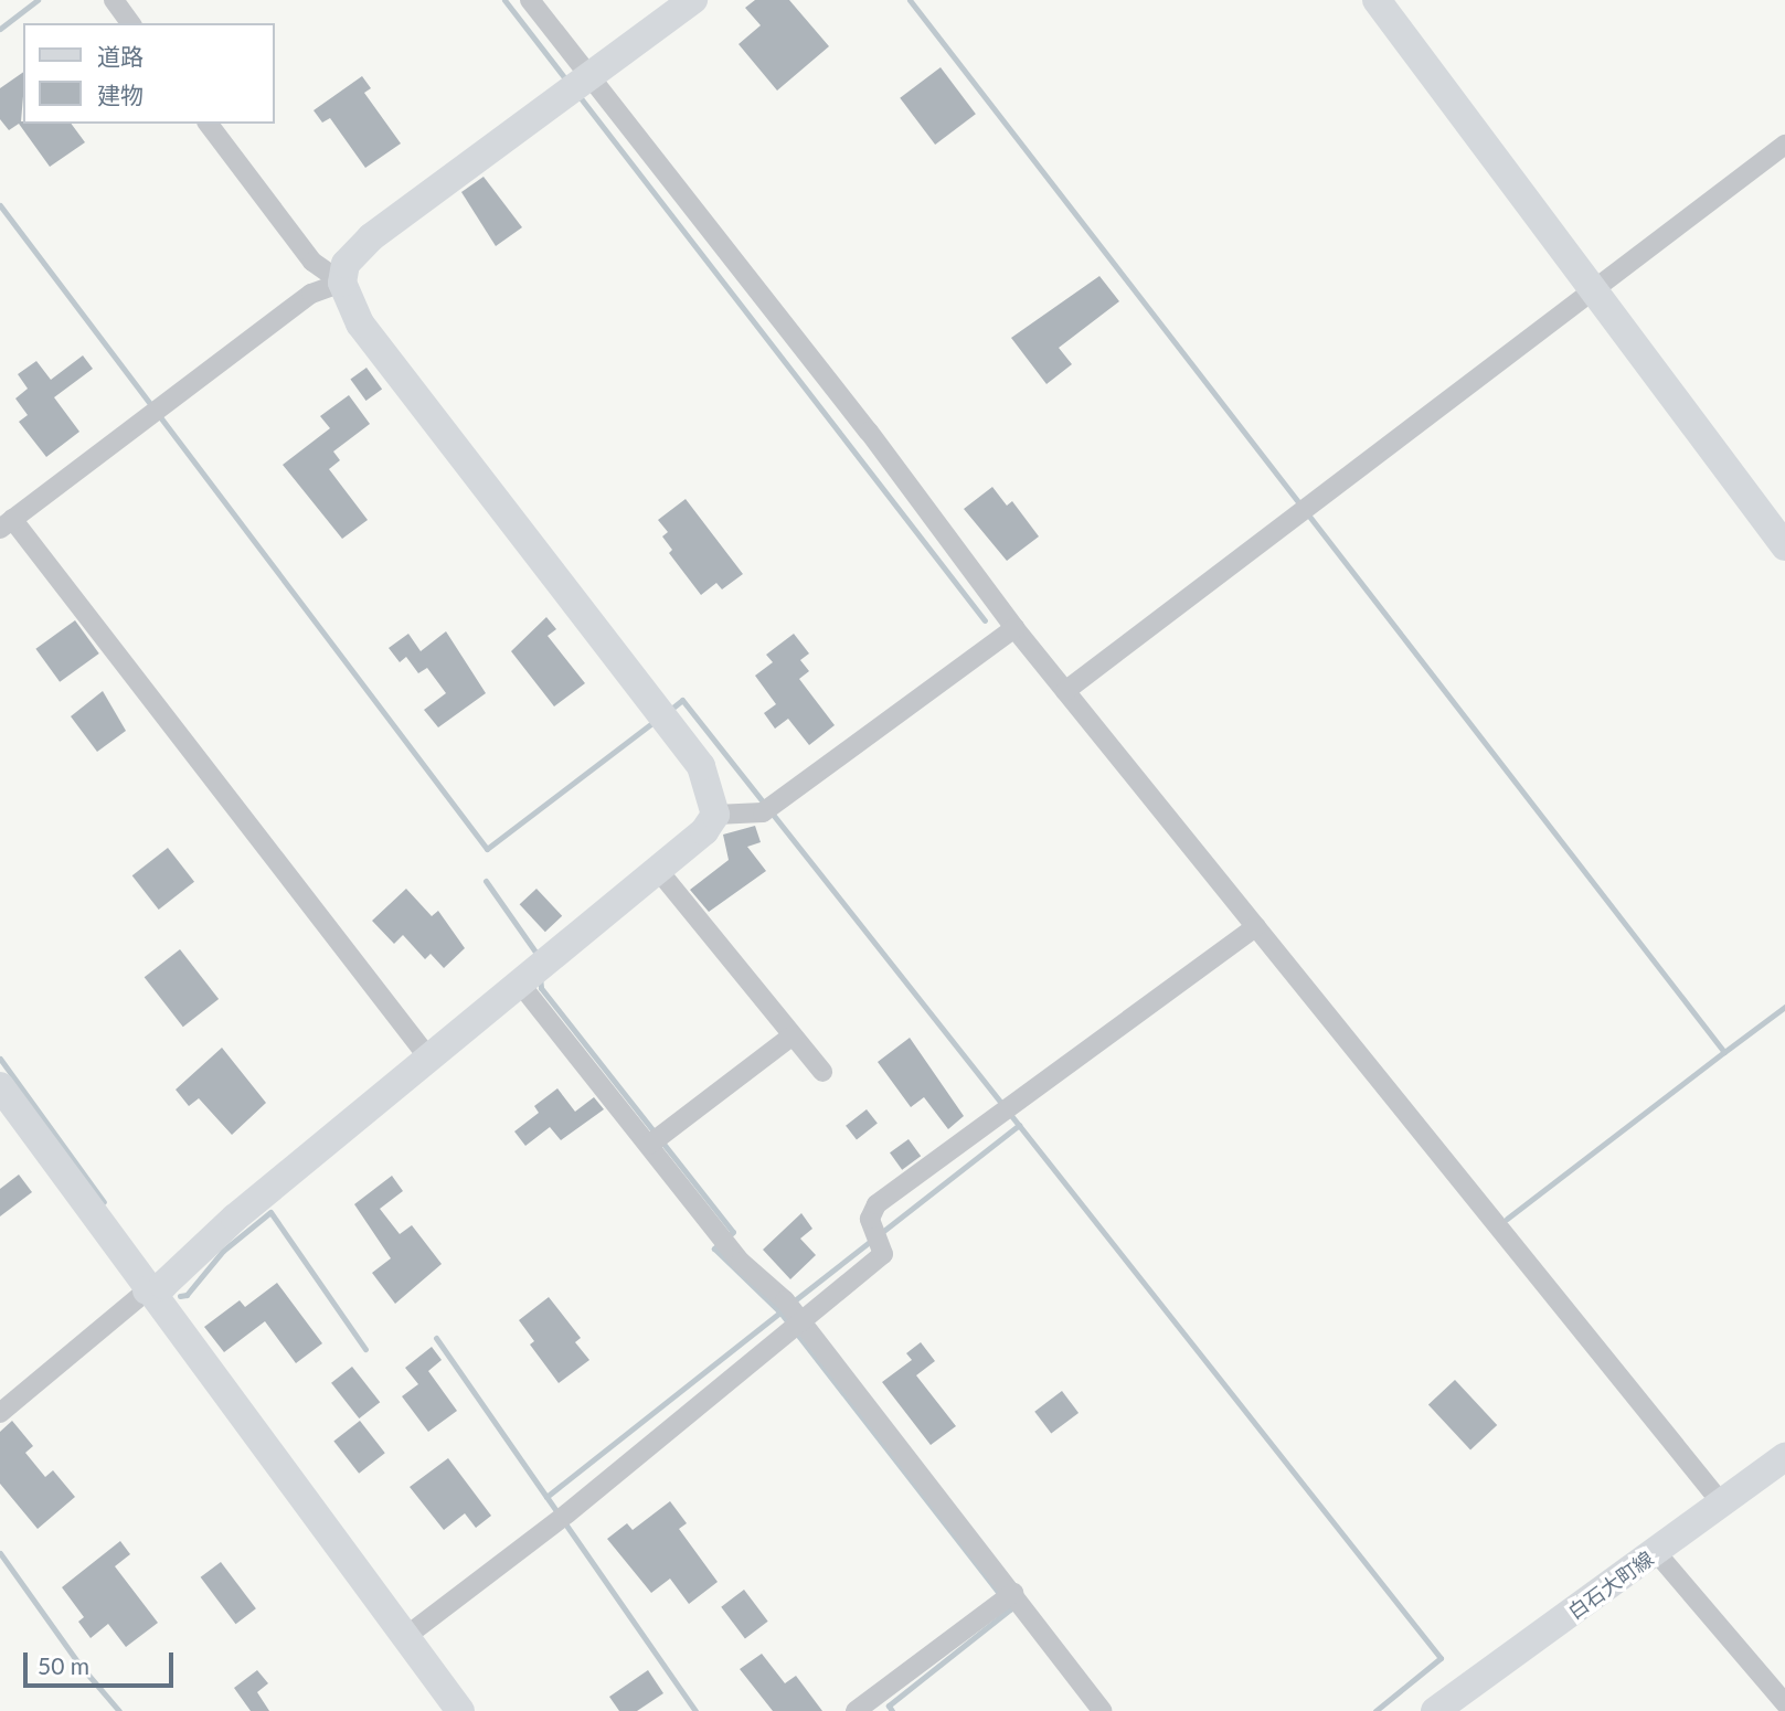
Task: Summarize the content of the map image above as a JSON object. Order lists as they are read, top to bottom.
{
  "streets": {
    "street": ["白石大町線"]
  },
  "legend": ["道路", "建物"],
  "scale_bar": "50 m"
}
